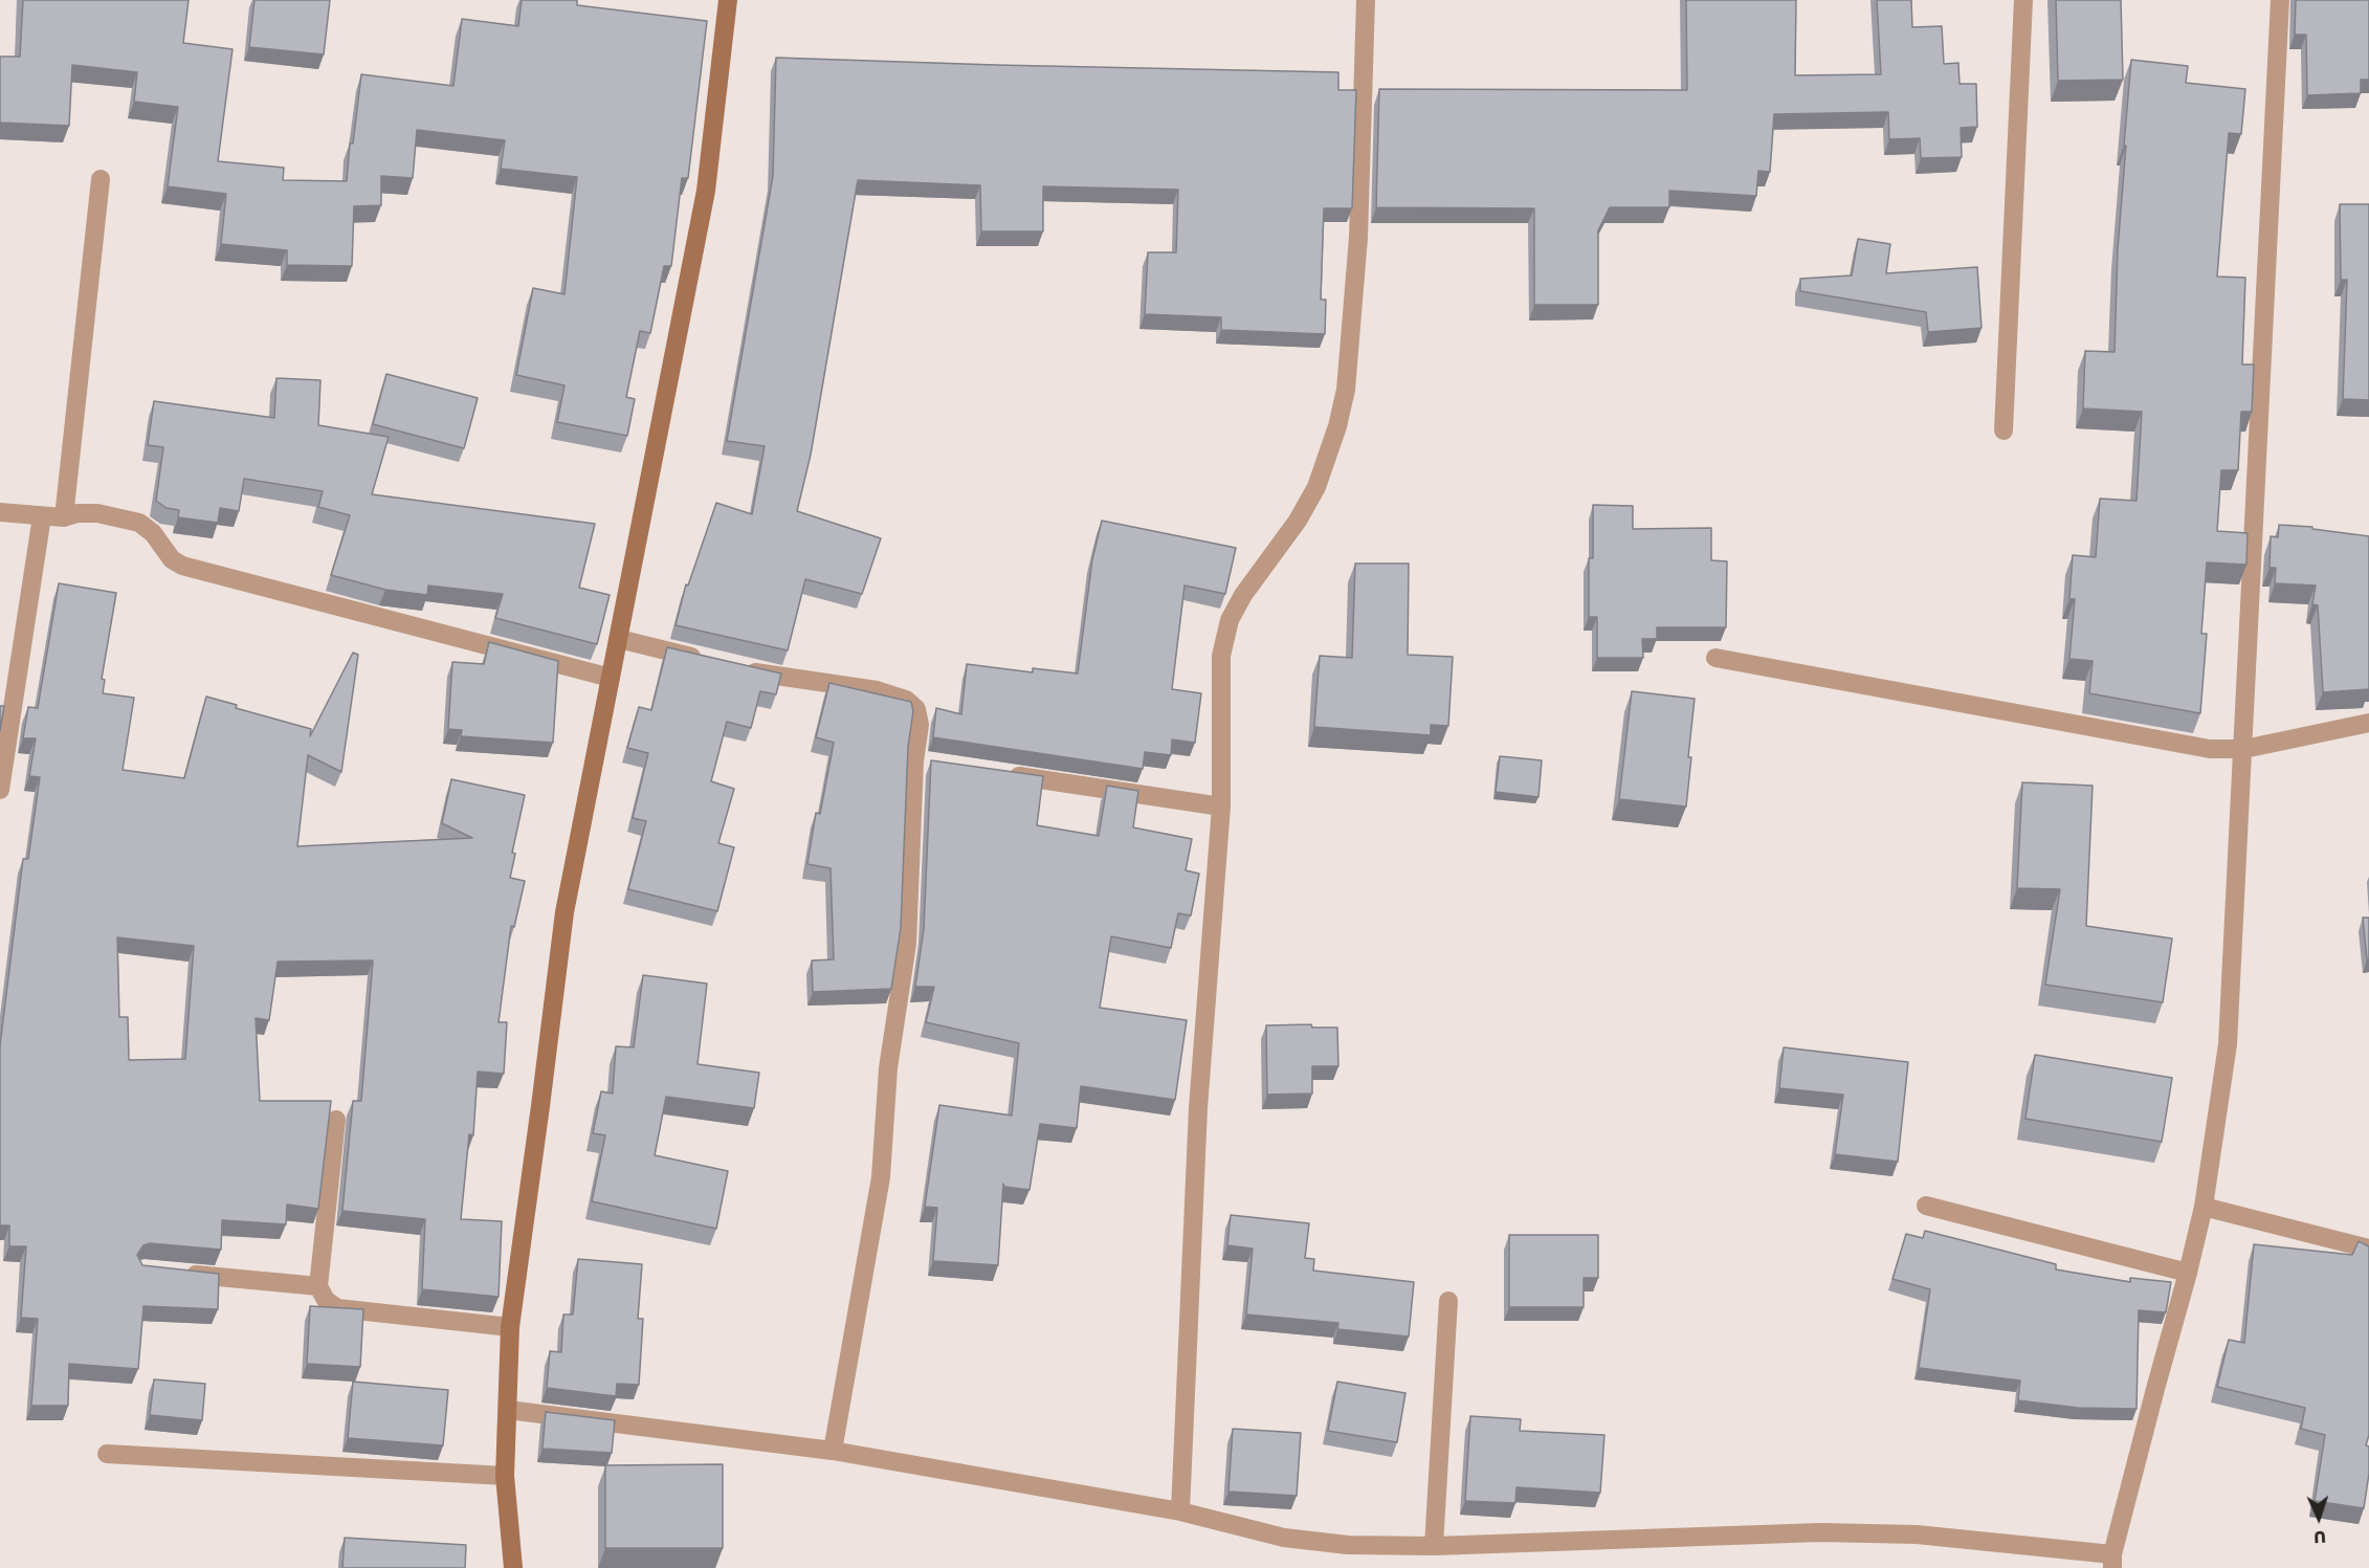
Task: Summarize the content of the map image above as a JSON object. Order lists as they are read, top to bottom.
{
  "north": "bottom"
}
